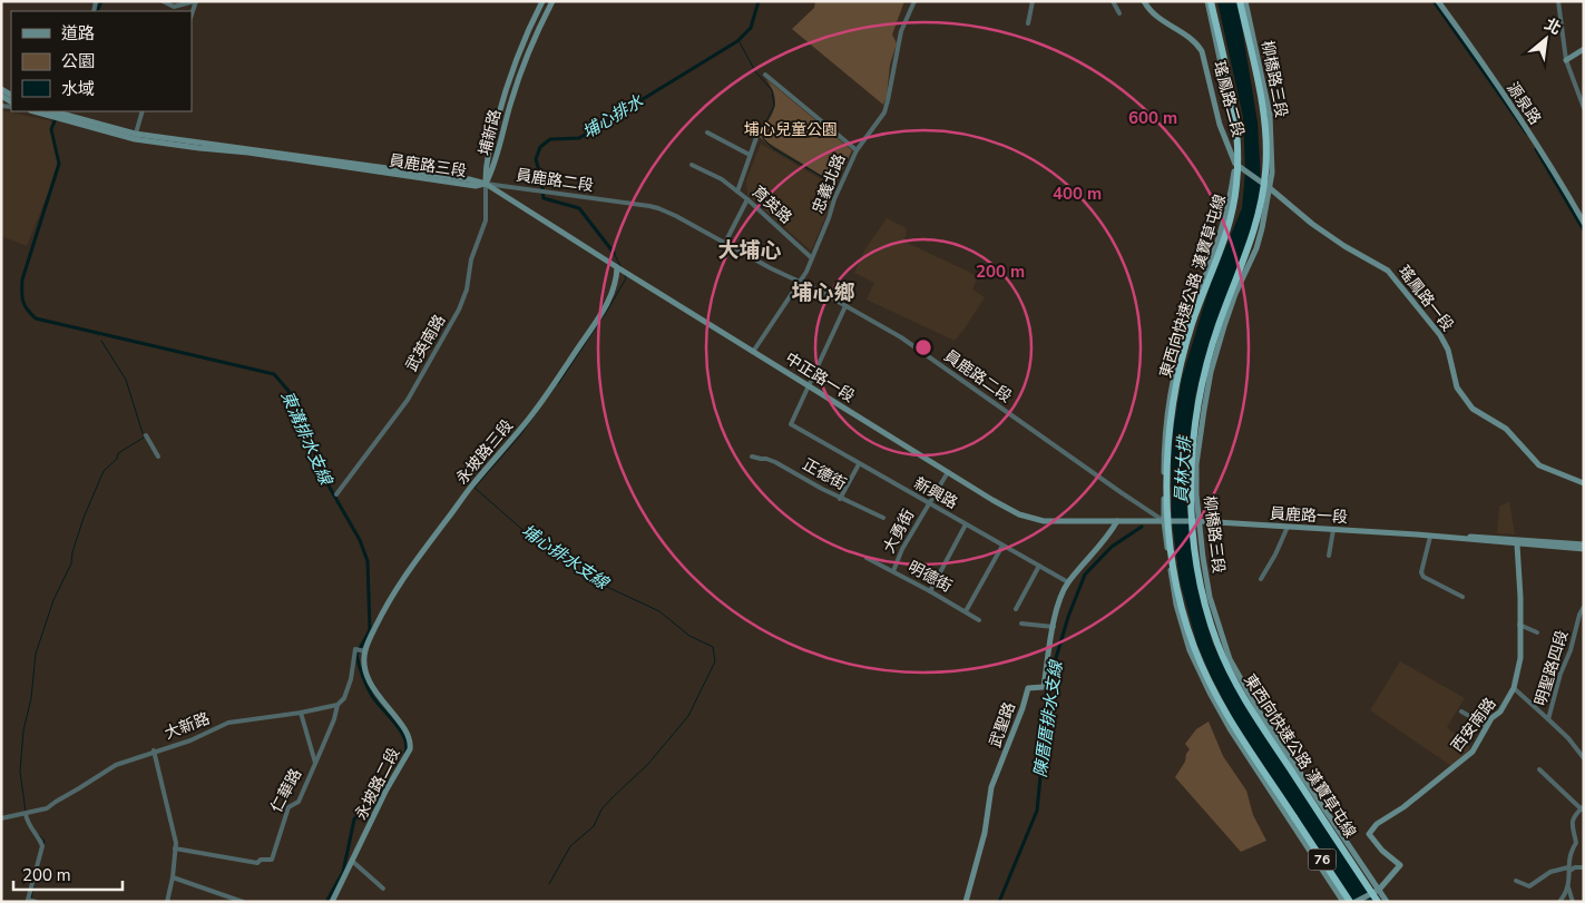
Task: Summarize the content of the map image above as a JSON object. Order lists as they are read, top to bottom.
{
  "streets": {
    "highway": ["東西向快速公路 漢寶草屯線", "76"],
    "main road": [
      "柳橋路三段",
      "瑤鳳路二段",
      "源泉路",
      "埔新路",
      "員鹿路三段",
      "瑤鳳路一段",
      "中正路一段",
      "永坡路三段",
      "員鹿路一段",
      "武聖路",
      "西安南路",
      "永坡路二段"
    ],
    "street": [
      "員鹿路二段",
      "忠義北路",
      "育英路",
      "武英南路",
      "正德街",
      "新興路",
      "大勇街",
      "明德街",
      "明聖路四段",
      "大新路",
      "仁華路"
    ]
  },
  "crossings": [
    ["柳橋路三段", "瑤鳳路一段"],
    ["柳橋路三段", "員鹿路一段"],
    ["柳橋路三段", "西安南路"],
    ["瑤鳳路二段", "瑤鳳路一段"],
    ["埔新路", "員鹿路三段"],
    ["埔新路", "員鹿路二段"],
    ["埔新路", "武英南路"],
    ["埔新路", "中正路一段"],
    ["員鹿路三段", "員鹿路二段"],
    ["員鹿路三段", "武英南路"],
    ["員鹿路三段", "中正路一段"],
    ["員鹿路二段", "忠義北路"],
    ["員鹿路二段", "武英南路"],
    ["員鹿路二段", "中正路一段"],
    ["忠義北路", "育英路"],
    ["忠義北路", "中正路一段"],
    ["武英南路", "中正路一段"],
    ["中正路一段", "永坡路三段"],
    ["中正路一段", "新興路"],
    ["中正路一段", "員鹿路一段"],
    ["中正路一段", "大勇街"],
    ["中正路一段", "武聖路"],
    ["永坡路三段", "永坡路二段"],
    ["新興路", "大勇街"],
    ["新興路", "武聖路"],
    ["員鹿路一段", "西安南路"],
    ["大勇街", "明德街"],
    ["大新路", "仁華路"]
  ],
  "districts": ["大埔心", "埔心鄉"],
  "water": [
    "埔心排水",
    "東溝排水支線",
    "員林大排",
    "埔心排水支線",
    "陳厝厝排水支線"
  ],
  "parks": ["埔心兒童公園"],
  "legend": ["道路", "公園", "水域"],
  "scale_bar": "200 m",
  "north": "top right",
  "rings": ["600 m", "400 m", "200 m"]
}
